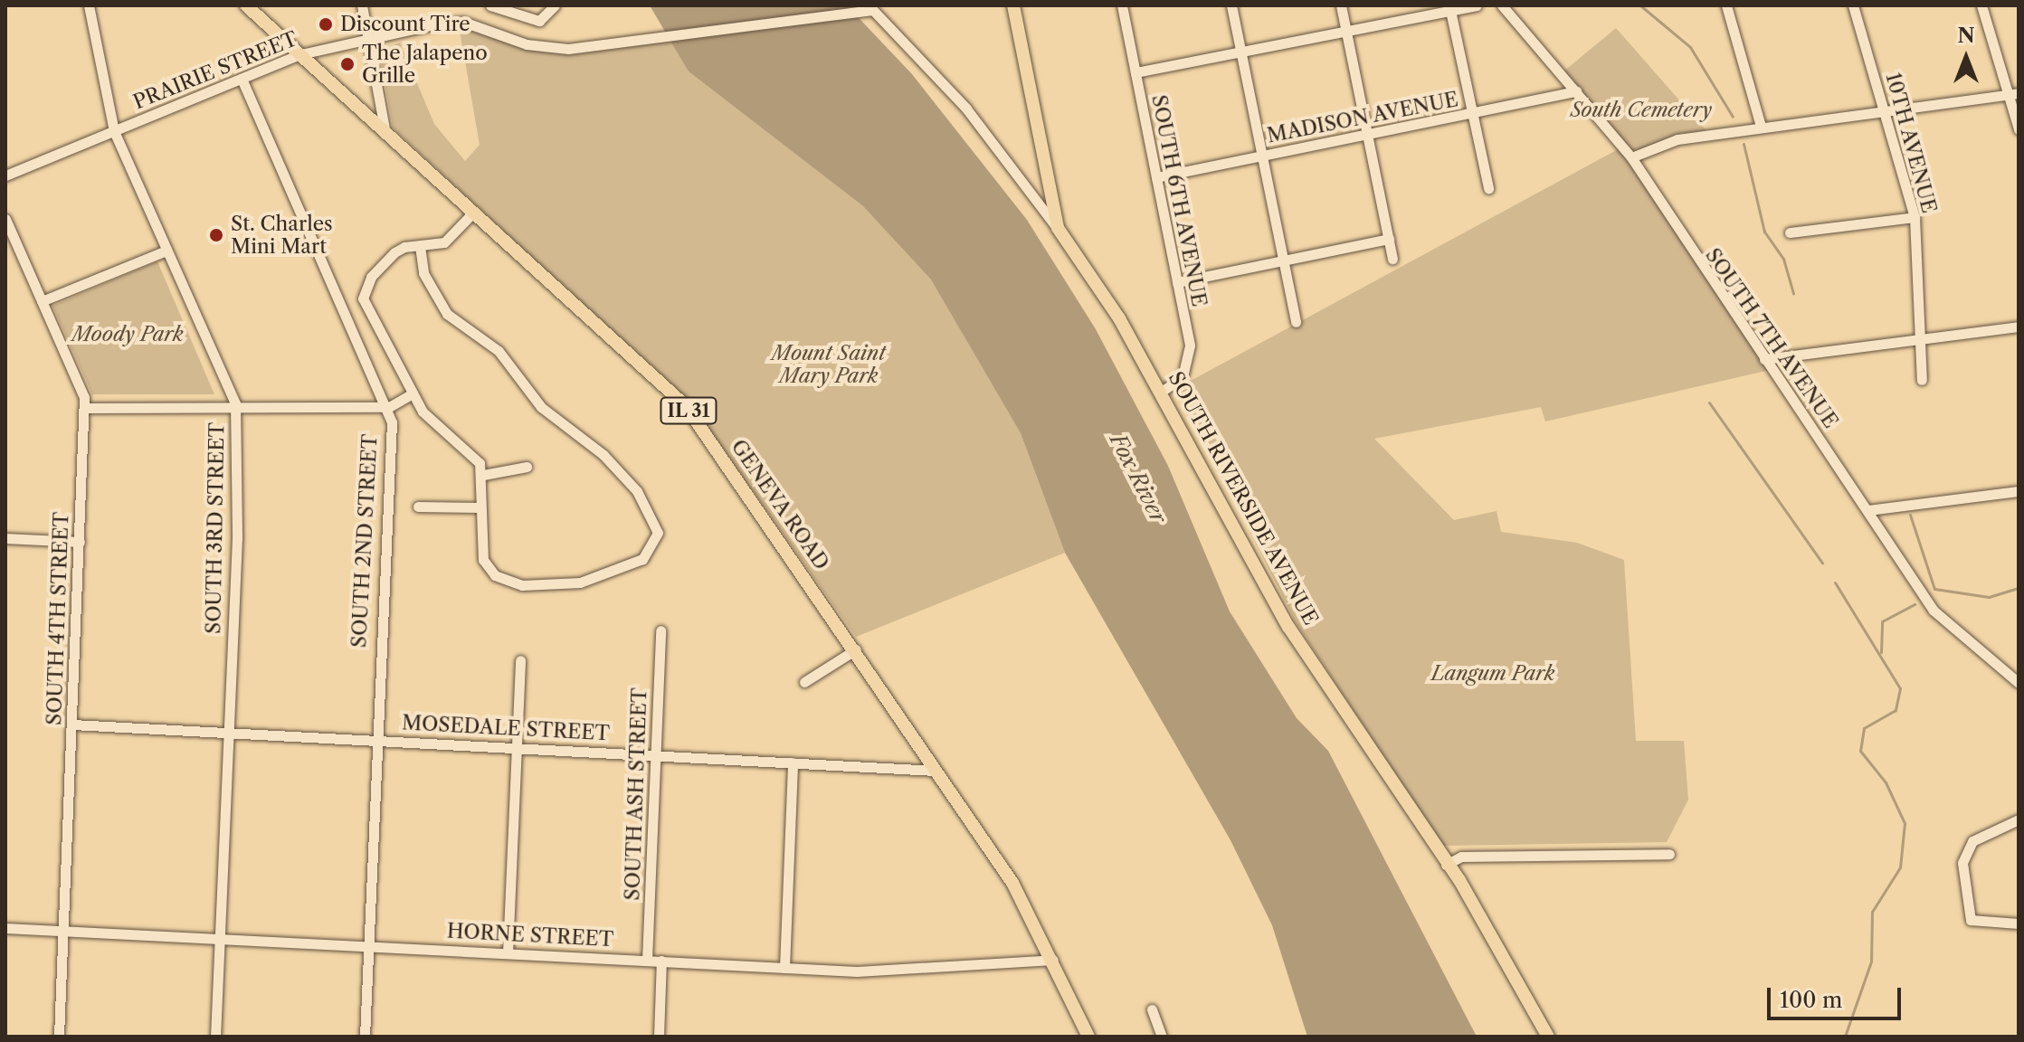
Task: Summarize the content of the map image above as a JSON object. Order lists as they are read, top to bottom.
{
  "streets": {
    "main road": ["IL 31", "SOUTH RIVERSIDE AVENUE", "GENEVA ROAD"],
    "street": [
      "PRAIRIE STREET",
      "MADISON AVENUE",
      "10TH AVENUE",
      "SOUTH 6TH AVENUE",
      "SOUTH 7TH AVENUE",
      "SOUTH 3RD STREET",
      "SOUTH 2ND STREET",
      "SOUTH 4TH STREET",
      "MOSEDALE STREET",
      "SOUTH ASH STREET",
      "HORNE STREET"
    ]
  },
  "crossings": [
    ["PRAIRIE STREET", "IL 31"],
    ["PRAIRIE STREET", "SOUTH RIVERSIDE AVENUE"],
    ["PRAIRIE STREET", "GENEVA ROAD"],
    ["PRAIRIE STREET", "SOUTH 3RD STREET"],
    ["PRAIRIE STREET", "SOUTH 2ND STREET"],
    ["MADISON AVENUE", "SOUTH 6TH AVENUE"],
    ["MADISON AVENUE", "SOUTH 7TH AVENUE"],
    ["SOUTH 6TH AVENUE", "SOUTH RIVERSIDE AVENUE"],
    ["IL 31", "GENEVA ROAD"],
    ["GENEVA ROAD", "MOSEDALE STREET"],
    ["GENEVA ROAD", "HORNE STREET"],
    ["SOUTH 3RD STREET", "MOSEDALE STREET"],
    ["SOUTH 3RD STREET", "HORNE STREET"],
    ["SOUTH 2ND STREET", "MOSEDALE STREET"],
    ["SOUTH 2ND STREET", "HORNE STREET"],
    ["SOUTH 4TH STREET", "MOSEDALE STREET"],
    ["SOUTH 4TH STREET", "HORNE STREET"],
    ["MOSEDALE STREET", "SOUTH ASH STREET"],
    ["SOUTH ASH STREET", "HORNE STREET"]
  ],
  "water": ["Fox River"],
  "parks": [
    "South Cemetery",
    "Moody Park",
    "Mount Saint Mary Park",
    "Langum Park"
  ],
  "places": ["Discount Tire", "The Jalapeno Grille", "St. Charles Mini Mart"],
  "scale_bar": "100 m",
  "north": "top"
}
